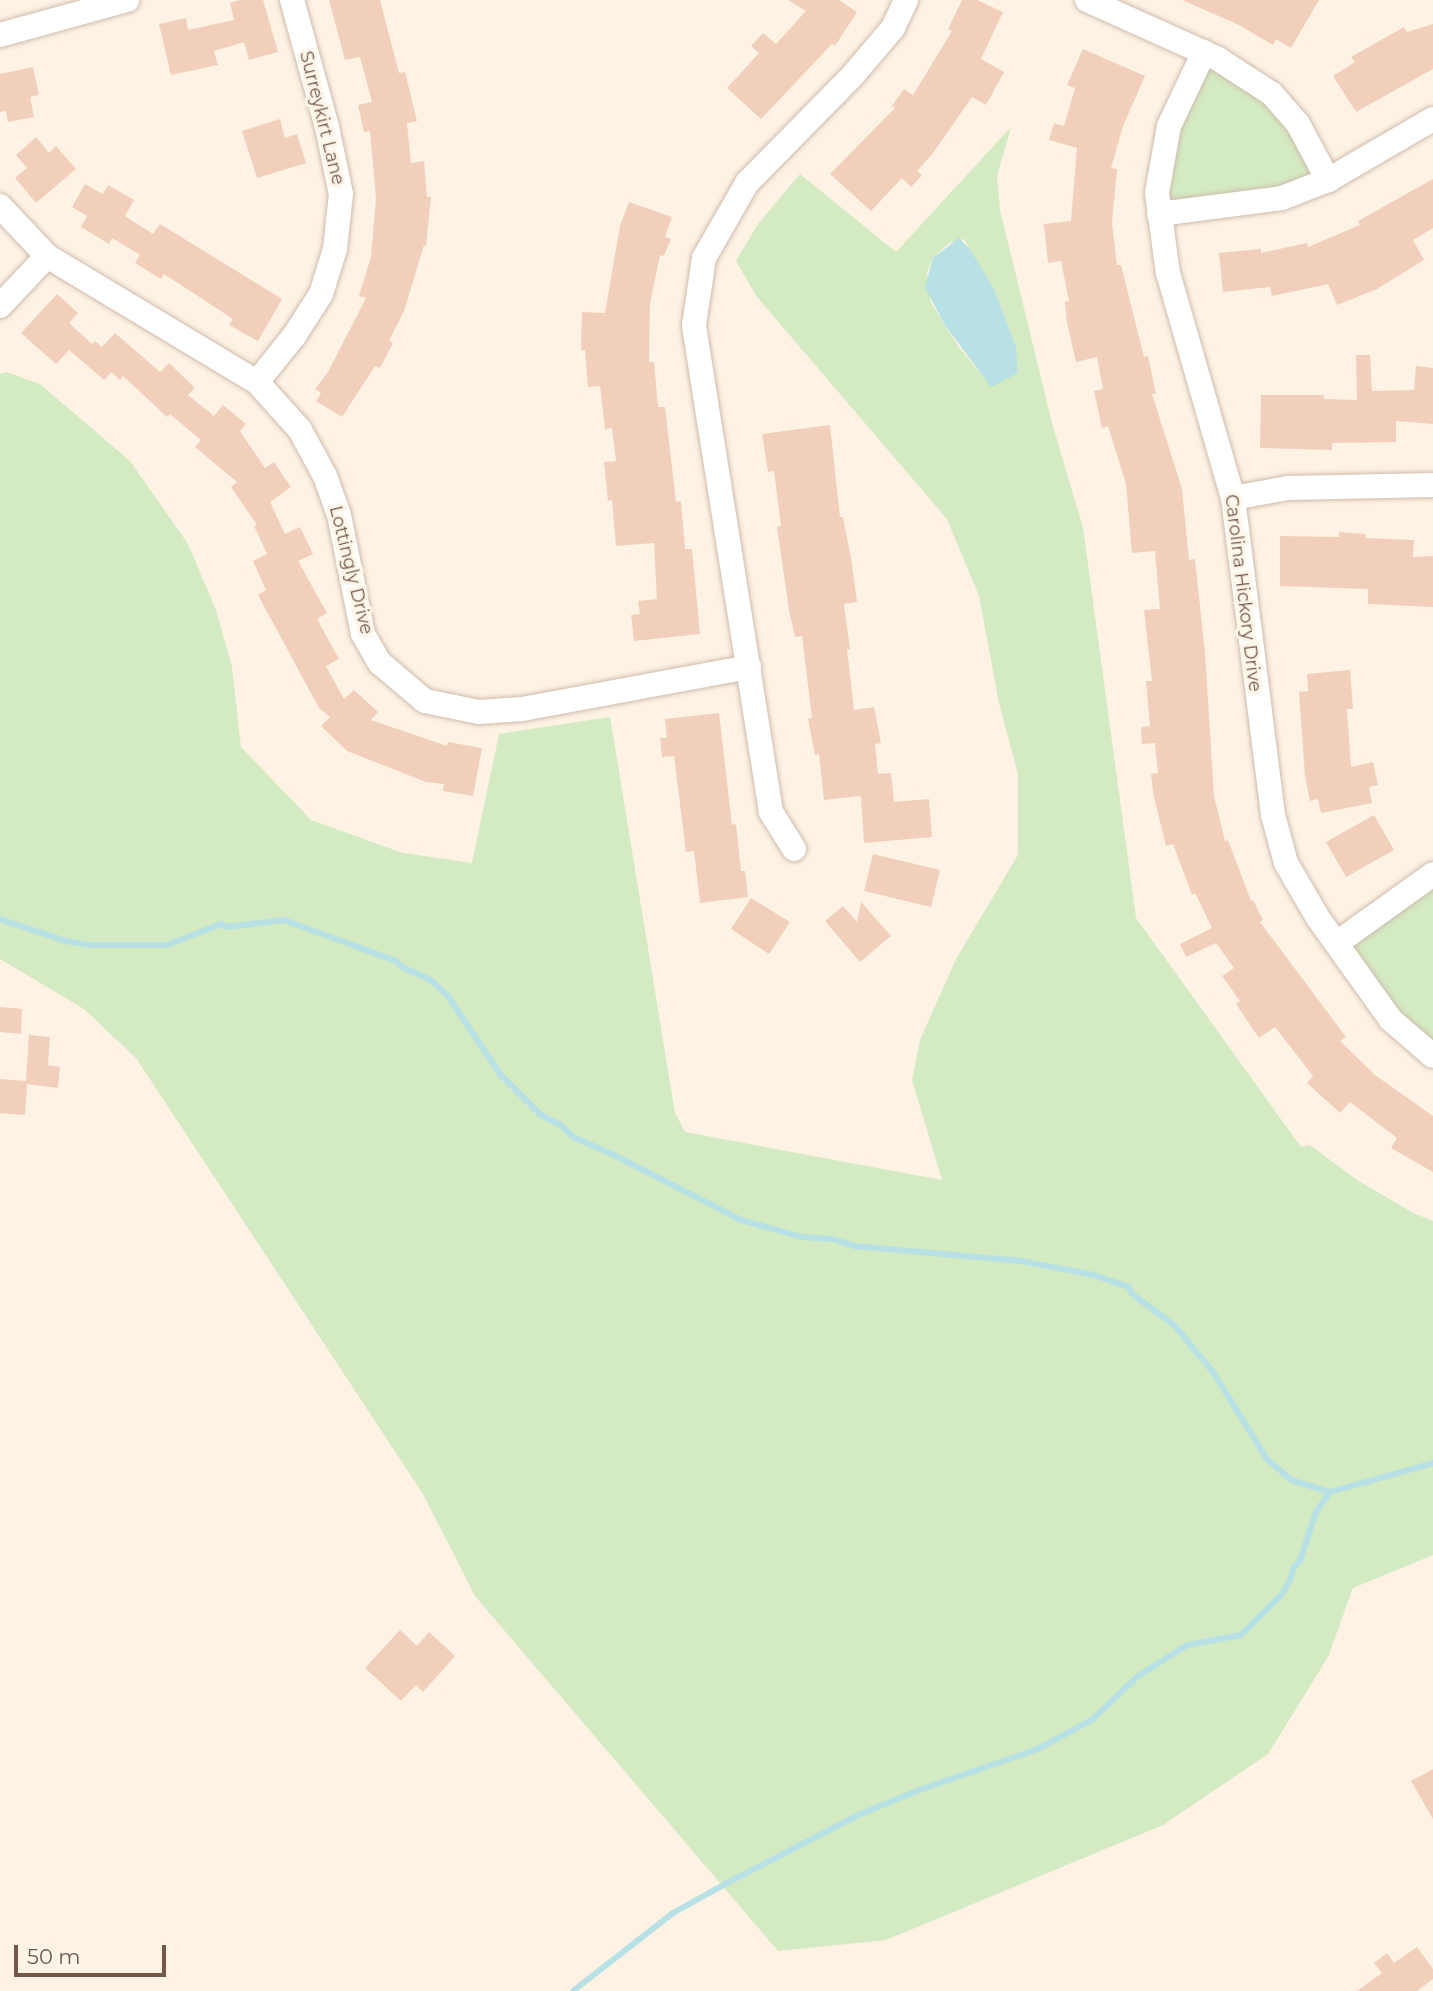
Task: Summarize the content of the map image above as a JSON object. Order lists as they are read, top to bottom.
{
  "streets": {
    "street": ["Surreykirt Lane", "Lottingly Drive", "Carolina Hickory Drive"]
  },
  "crossings": [
    ["Surreykirt Lane", "Lottingly Drive"]
  ],
  "scale_bar": "50 m"
}
